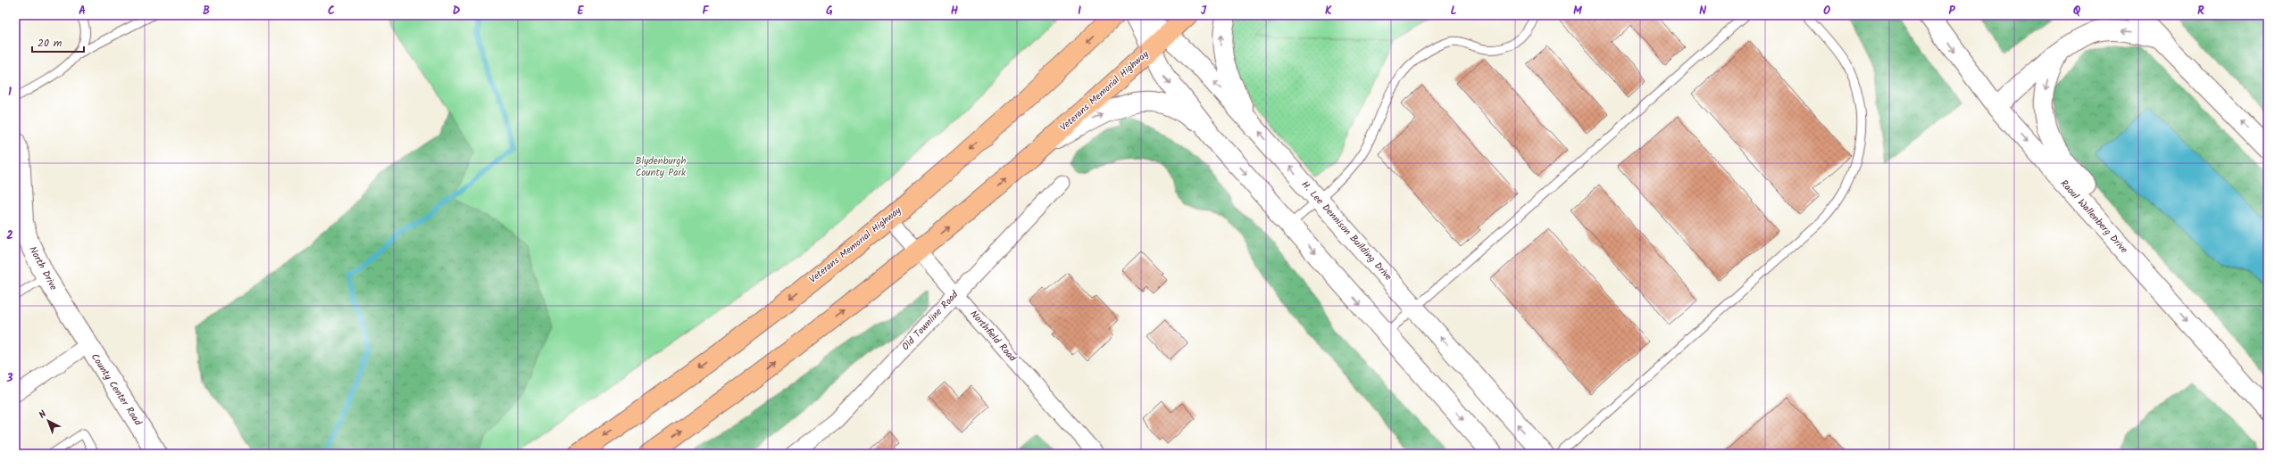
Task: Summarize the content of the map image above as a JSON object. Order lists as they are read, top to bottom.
{
  "streets": {
    "highway": ["Veterans Memorial Highway"],
    "street": [
      "Raoul Wallenberg Drive",
      "H. Lee Dennison Building Drive",
      "North Drive",
      "Old Townline Road",
      "Northfield Road",
      "County Center Road"
    ]
  },
  "crossings": [
    ["Veterans Memorial Highway", "H. Lee Dennison Building Drive"],
    ["Veterans Memorial Highway", "Northfield Road"],
    ["North Drive", "County Center Road"],
    ["Old Townline Road", "Northfield Road"]
  ],
  "parks": ["Blydenburgh County Park"],
  "scale_bar": "20 m",
  "north": "top left",
  "grid": {
    "columns": [
      "A",
      "B",
      "C",
      "D",
      "E",
      "F",
      "G",
      "H",
      "I",
      "J",
      "K",
      "L",
      "M",
      "N",
      "O",
      "P",
      "Q",
      "R"
    ],
    "rows": ["1", "2", "3"]
  }
}
